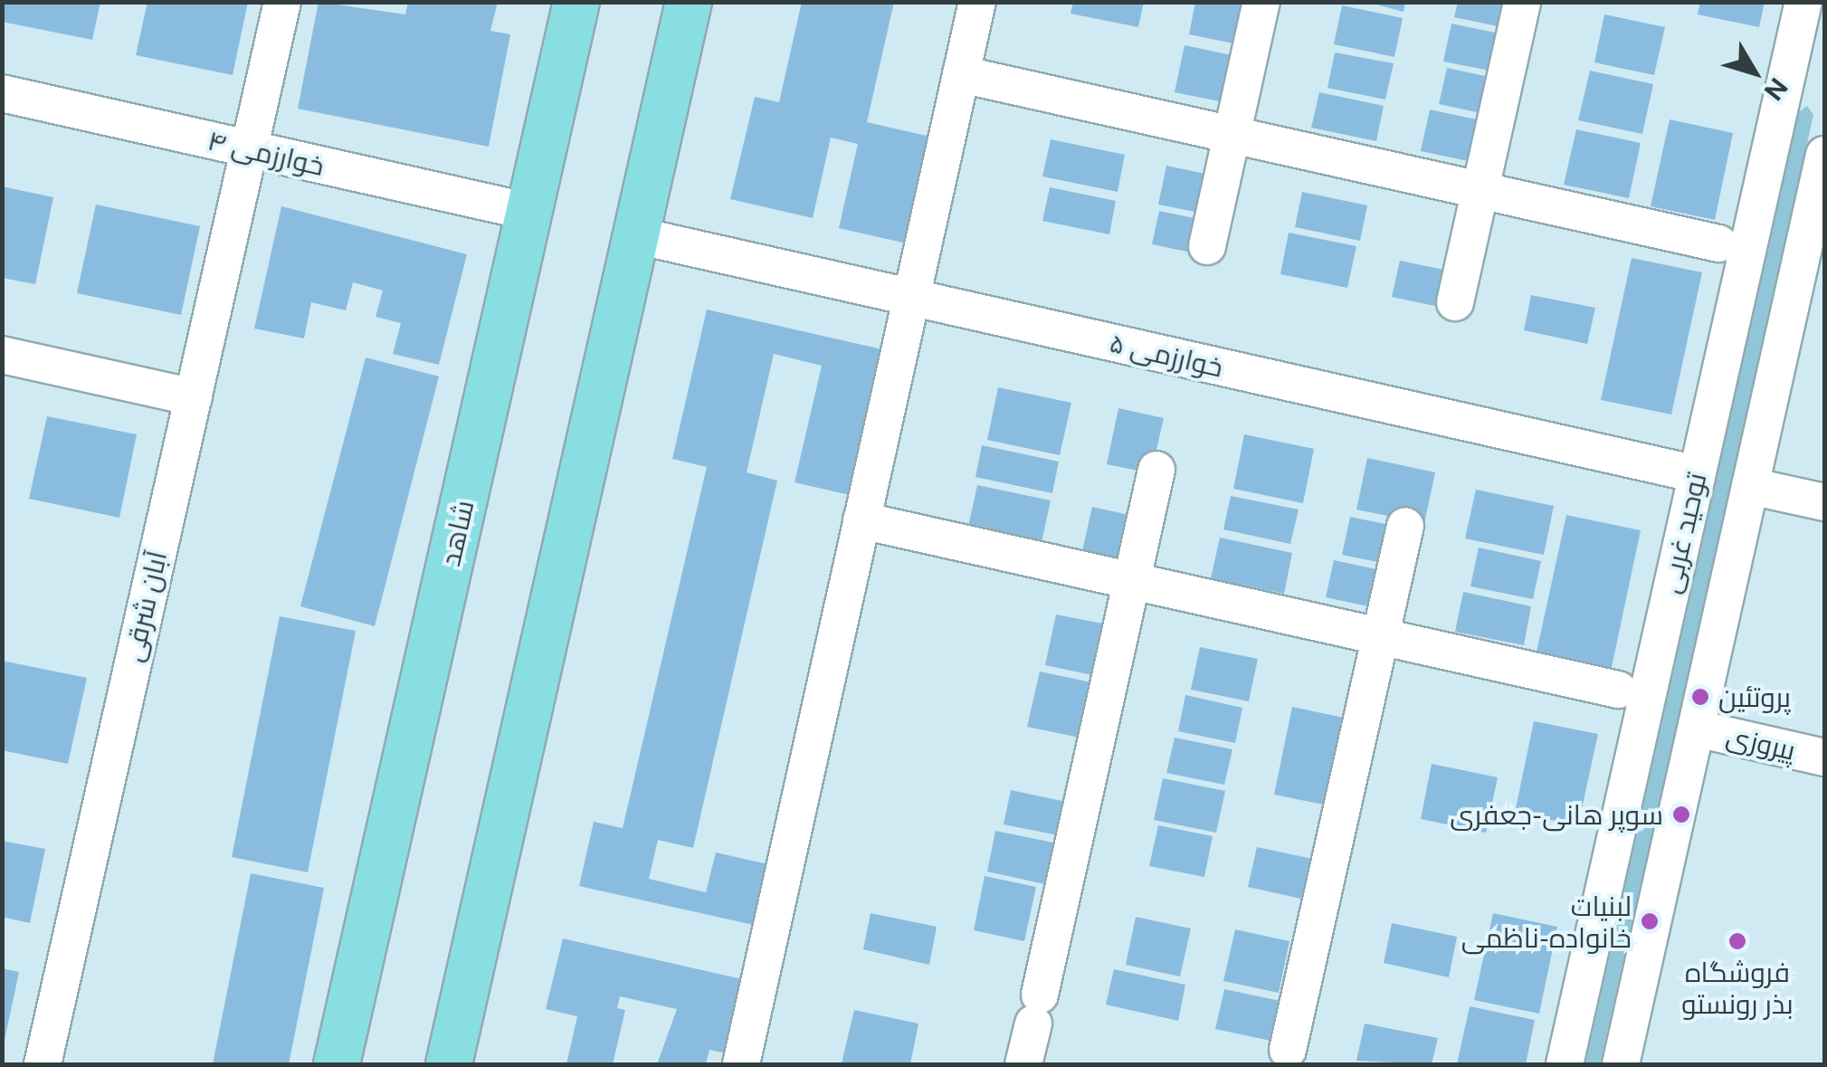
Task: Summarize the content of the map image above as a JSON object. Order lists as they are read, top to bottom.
{
  "streets": {
    "main road": ["شاهد"],
    "street": [
      "خوارزمی ۴",
      "خوارزمی ۵",
      "توحید غربی",
      "آبان شرقی",
      "پیروزی"
    ]
  },
  "crossings": [
    ["خوارزمی ۴", "شاهد"],
    ["خوارزمی ۴", "آبان شرقی"],
    ["خوارزمی ۵", "توحید غربی"],
    ["توحید غربی", "پیروزی"]
  ],
  "places": [
    "پروتئین",
    "سوپر هانی-جعفری",
    "لبنیات خانواده-ناظمی",
    "فروشگاه بذر رونستو"
  ],
  "north": "bottom right"
}
